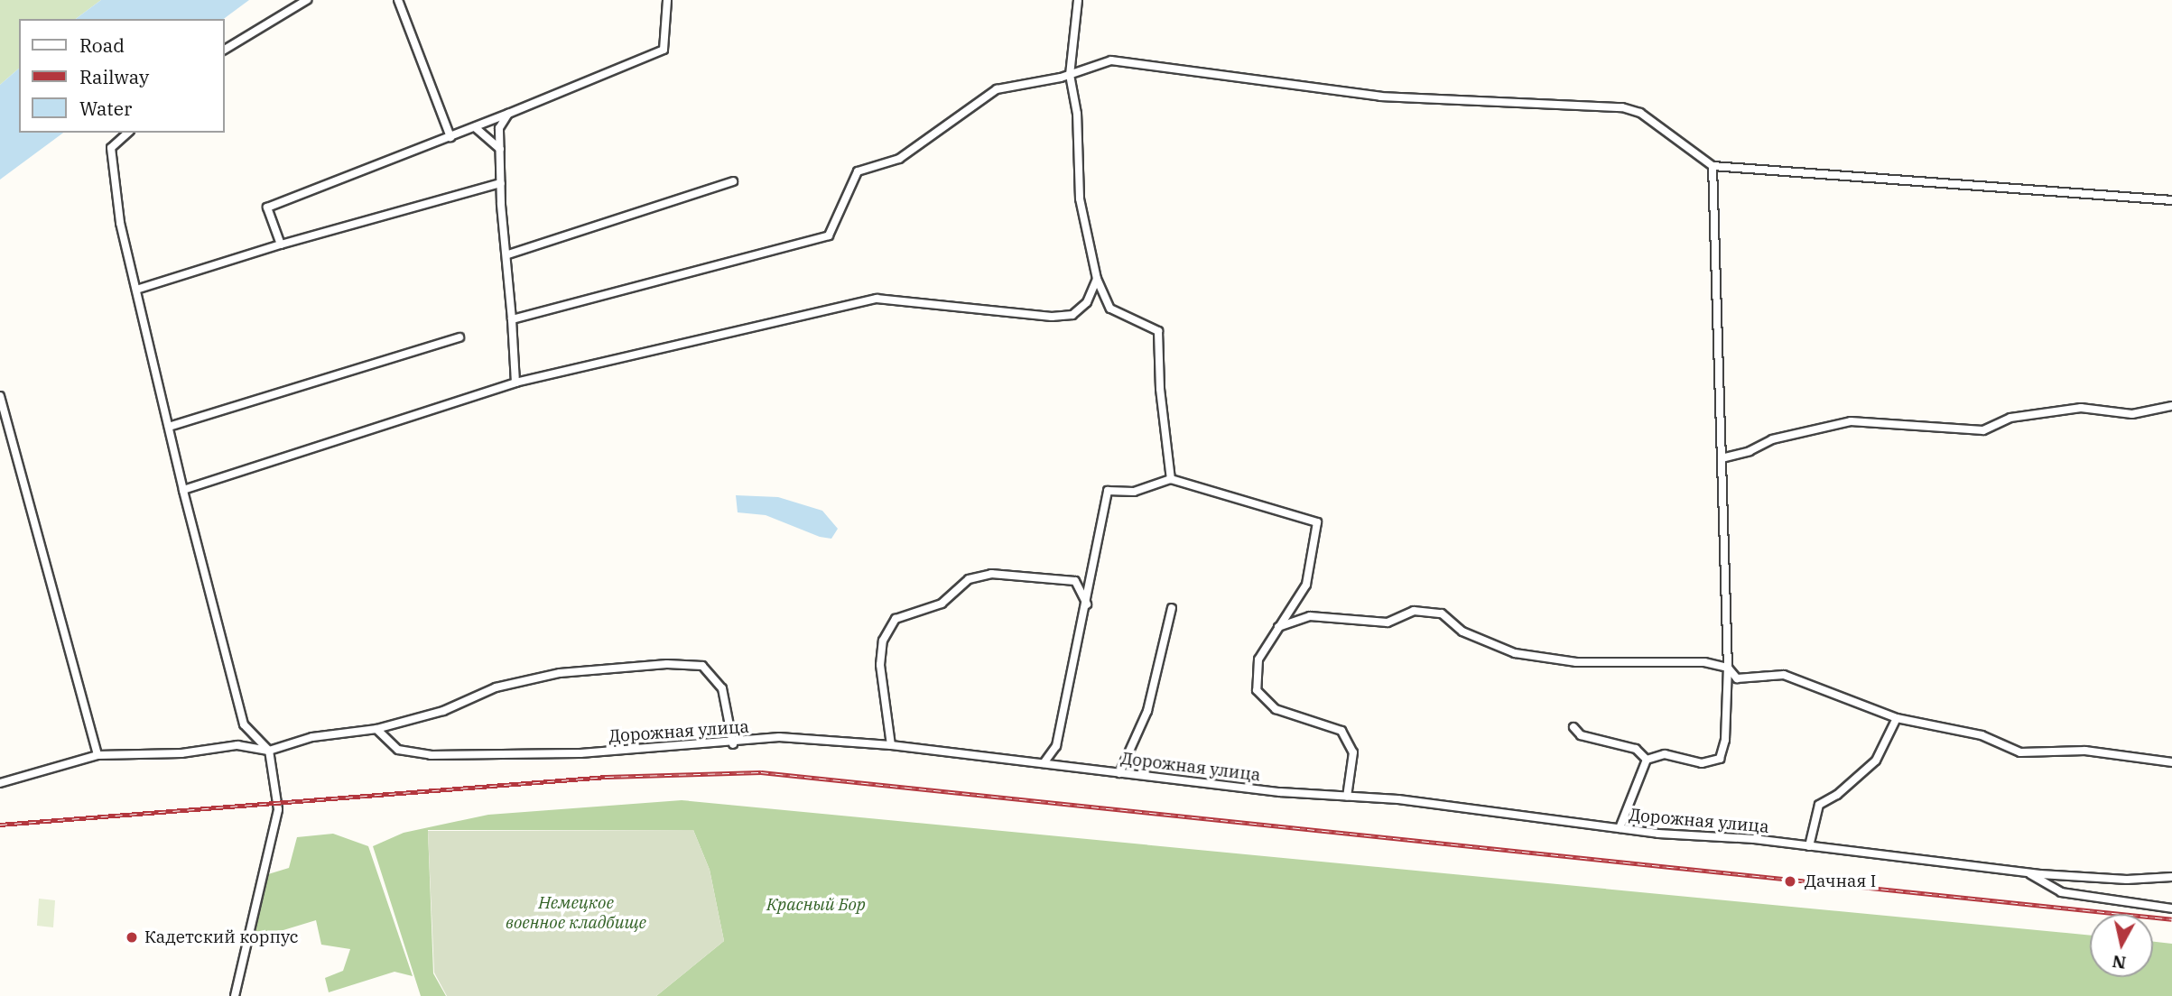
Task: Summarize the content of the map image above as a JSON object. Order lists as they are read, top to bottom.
{
  "streets": {
    "street": ["Дорожная улица"]
  },
  "parks": ["Немецкое военное кладбище", "Красный Бор"],
  "places": ["Дачная I", "Кадетский корпус"],
  "legend": ["Road", "Railway", "Water"],
  "north": "bottom"
}
